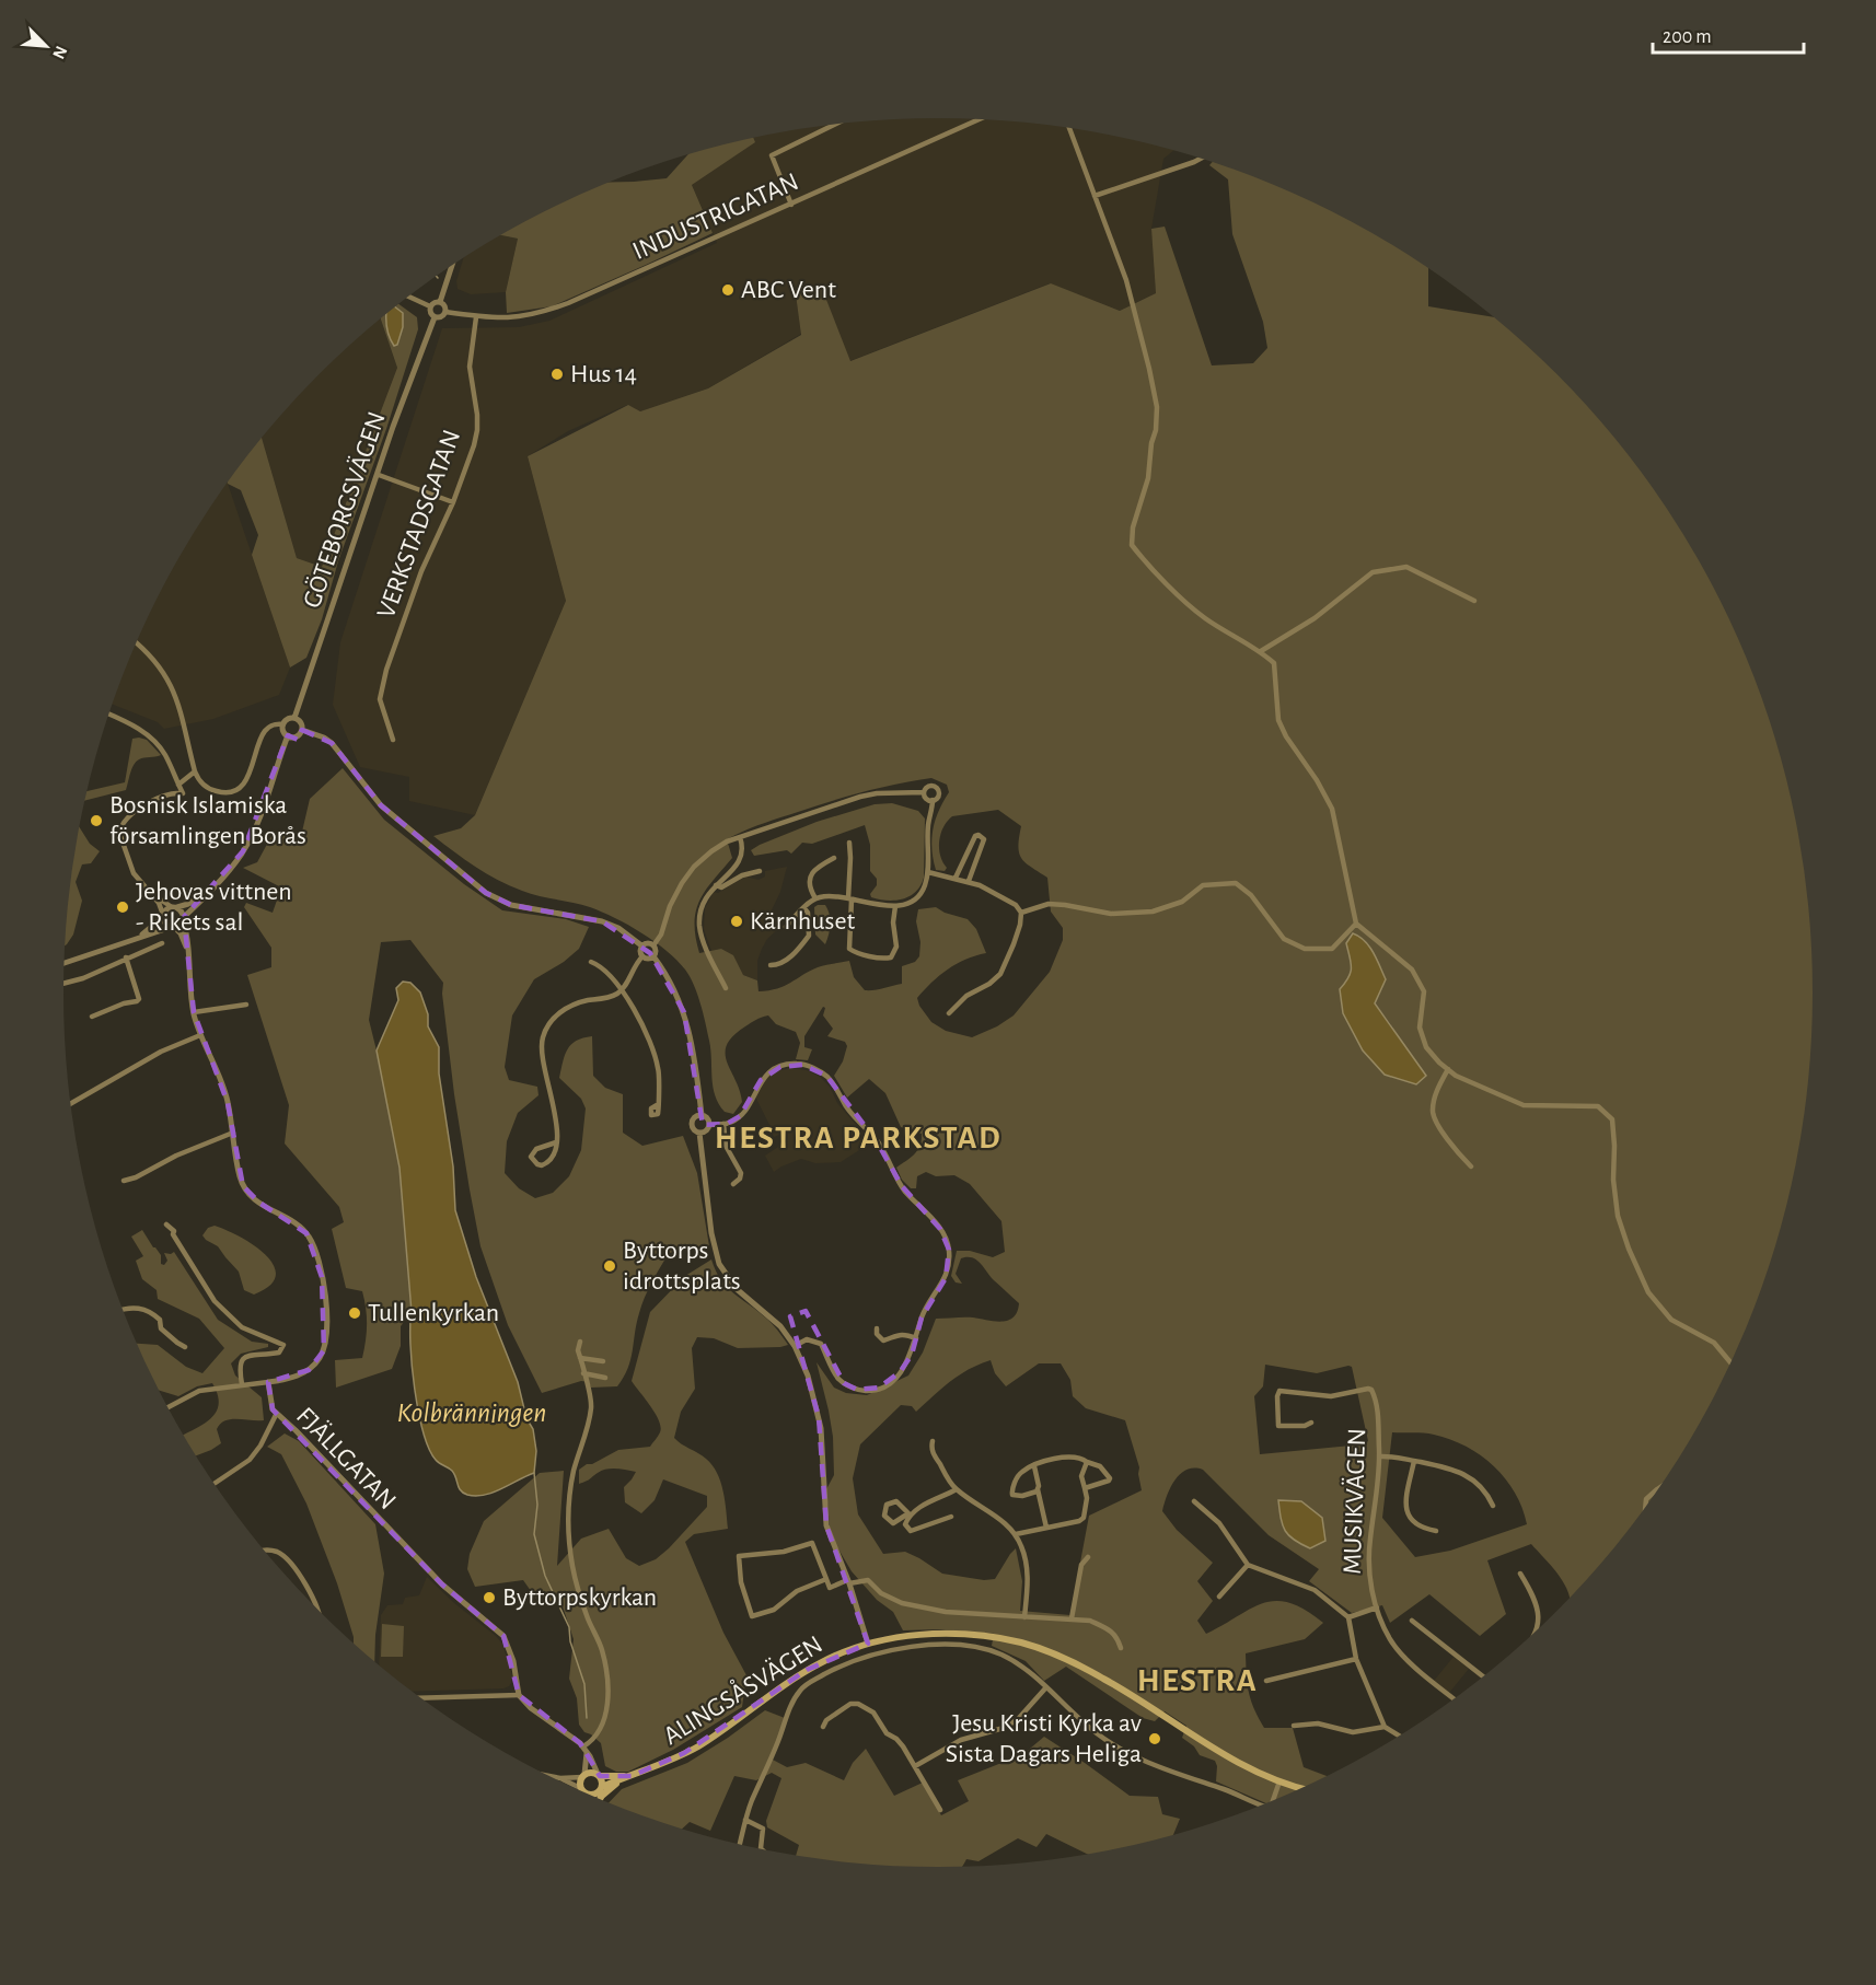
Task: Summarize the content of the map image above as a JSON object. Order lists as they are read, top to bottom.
{
  "streets": {
    "main road": ["ALINGSÅSVÄGEN"],
    "street": [
      "INDUSTRIGATAN",
      "GÖTEBORGSVÄGEN",
      "VERKSTADSGATAN",
      "FJÄLLGATAN",
      "MUSIKVÄGEN"
    ]
  },
  "crossings": [
    ["INDUSTRIGATAN", "GÖTEBORGSVÄGEN"],
    ["INDUSTRIGATAN", "VERKSTADSGATAN"]
  ],
  "districts": ["HESTRA PARKSTAD", "HESTRA"],
  "water": ["Kolbränningen"],
  "places": [
    "ABC Vent",
    "Hus 14",
    "Bosnisk Islamiska församlingen Borås",
    "Jehovas vittnen - Rikets sal",
    "Kärnhuset",
    "Byttorps idrottsplats",
    "Tullenkyrkan",
    "Byttorpskyrkan",
    "Jesu Kristi Kyrka av Sista Dagars Heliga"
  ],
  "scale_bar": "200 m",
  "north": "bottom right"
}
